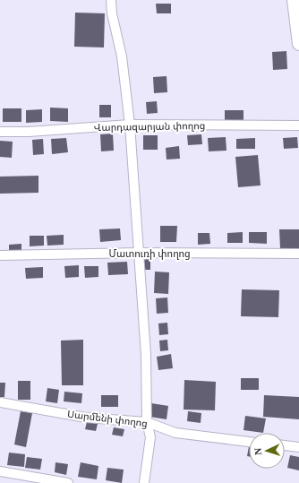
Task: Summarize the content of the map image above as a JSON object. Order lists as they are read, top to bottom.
{
  "streets": {
    "street": ["Վարդազարյան փողոց", "Մատուռի փողոց", "Սարմենի փողոց"]
  },
  "north": "left"
}
